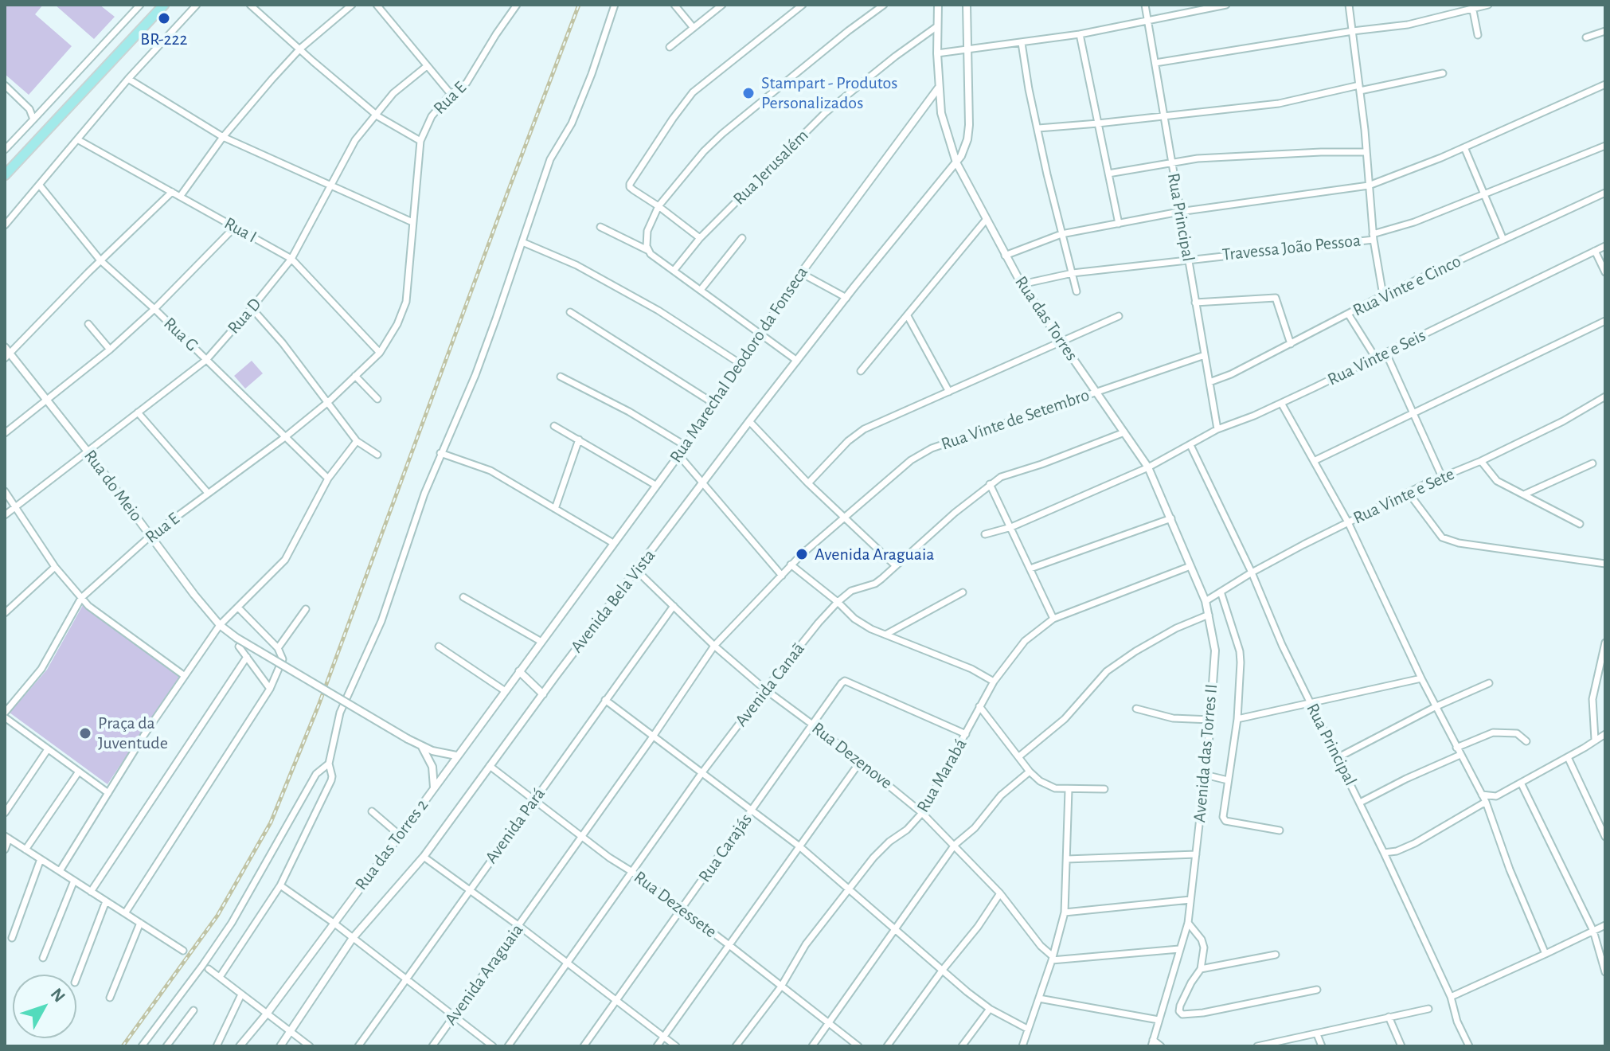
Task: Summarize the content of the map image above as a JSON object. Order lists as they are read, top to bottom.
{
  "streets": {
    "street": [
      "Rua E",
      "Rua Jerusalém",
      "Rua Principal",
      "Rua I",
      "Travessa João Pessoa",
      "Rua Vinte e Cinco",
      "Rua D",
      "Rua das Torres",
      "Rua G",
      "Rua Vinte e Seis",
      "Rua Marechal Deodoro da Fonseca",
      "Rua Vinte de Setembro",
      "Rua do Meio",
      "Rua Vinte e Sete",
      "Avenida Bela Vista",
      "Avenida Canaã",
      "Avenida das Torres II",
      "Rua Dezenove",
      "Rua Marabá",
      "Avenida Pará",
      "Rua das Torres 2",
      "Rua Carajás",
      "Rua Dezessete",
      "Avenida Araguaia"
    ]
  },
  "crossings": [
    ["Rua E", "Rua I"],
    ["Rua E", "Rua G"],
    ["Rua E", "Rua do Meio"],
    ["Rua Jerusalém", "Rua das Torres"],
    ["Rua Principal", "Travessa João Pessoa"],
    ["Rua Principal", "Rua Vinte e Cinco"],
    ["Rua Principal", "Rua Vinte e Seis"],
    ["Rua Principal", "Rua Vinte de Setembro"],
    ["Rua Principal", "Rua Vinte e Sete"],
    ["Rua I", "Rua D"],
    ["Travessa João Pessoa", "Rua das Torres"],
    ["Rua D", "Rua G"],
    ["Rua D", "Rua do Meio"],
    ["Rua das Torres", "Rua Vinte e Seis"],
    ["Rua das Torres", "Rua Marechal Deodoro da Fonseca"],
    ["Rua das Torres", "Rua Vinte de Setembro"],
    ["Rua das Torres", "Avenida Bela Vista"],
    ["Rua das Torres", "Avenida Canaã"],
    ["Rua das Torres", "Avenida das Torres II"],
    ["Rua Vinte e Seis", "Avenida das Torres II"],
    ["Rua Marechal Deodoro da Fonseca", "Rua das Torres 2"],
    ["Rua Vinte de Setembro", "Avenida Araguaia"],
    ["Rua do Meio", "Rua das Torres 2"],
    ["Rua Vinte e Sete", "Avenida das Torres II"],
    ["Avenida Bela Vista", "Rua Dezenove"],
    ["Avenida Bela Vista", "Rua Dezessete"],
    ["Avenida Canaã", "Rua Dezenove"],
    ["Avenida Canaã", "Rua Dezessete"],
    ["Avenida das Torres II", "Rua Marabá"],
    ["Rua Dezenove", "Rua Marabá"],
    ["Rua Dezenove", "Avenida Pará"],
    ["Rua Dezenove", "Rua Carajás"],
    ["Rua Dezenove", "Avenida Araguaia"],
    ["Rua Marabá", "Rua Carajás"],
    ["Rua Marabá", "Rua Dezessete"],
    ["Avenida Pará", "Rua Dezessete"],
    ["Rua Carajás", "Rua Dezessete"],
    ["Rua Dezessete", "Avenida Araguaia"]
  ],
  "places": [
    "BR-222",
    "Stampart - Produtos Personalizados",
    "Avenida Araguaia",
    "Praça da Juventude"
  ],
  "north": "top right"
}
